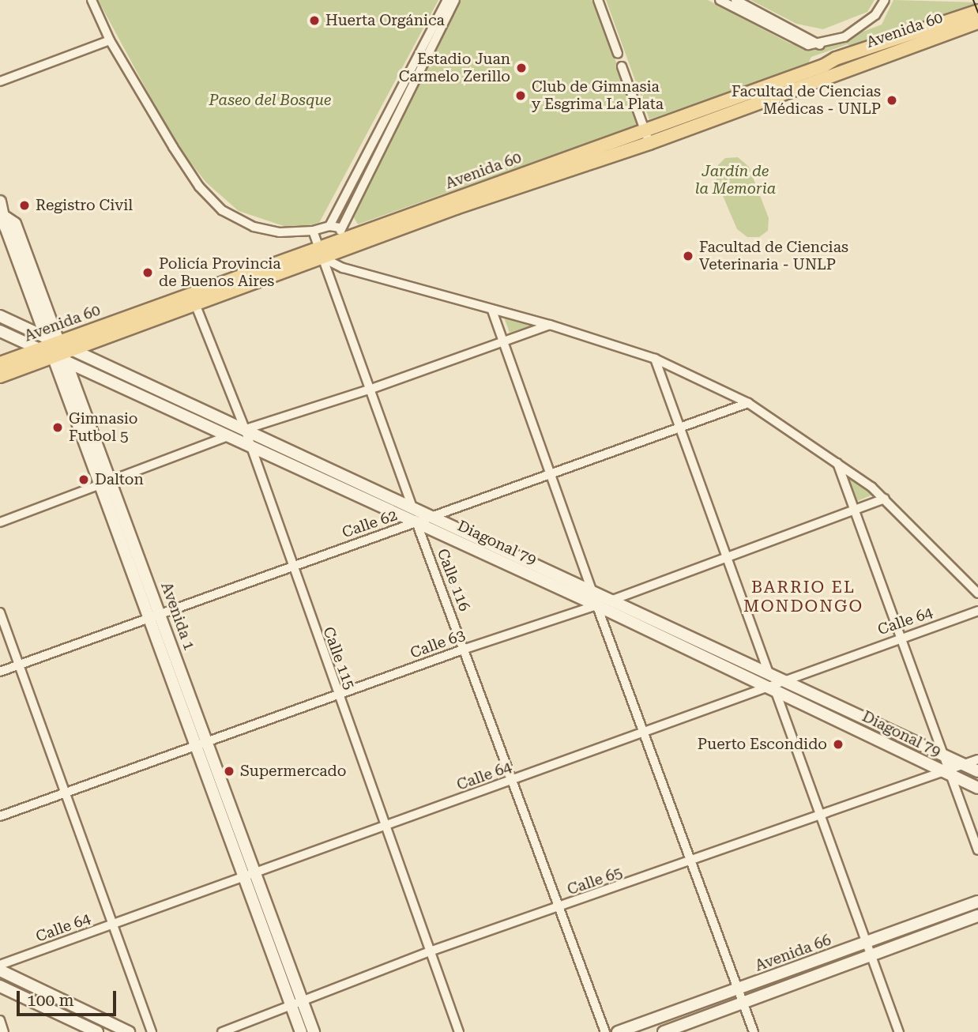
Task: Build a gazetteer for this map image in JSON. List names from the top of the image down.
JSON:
{
  "streets": {
    "main road": [
      "Avenida 60",
      "Diagonal 79",
      "Avenida 1",
      "Avenida 66"
    ],
    "street": [
      "Calle 62",
      "Calle 116",
      "Calle 64",
      "Calle 63",
      "Calle 115",
      "Calle 65"
    ]
  },
  "crossings": [
    ["Avenida 60", "Diagonal 79"],
    ["Avenida 60", "Calle 116"],
    ["Avenida 60", "Avenida 1"],
    ["Avenida 60", "Calle 115"],
    ["Calle 62", "Diagonal 79"],
    ["Calle 62", "Calle 116"],
    ["Calle 62", "Avenida 1"],
    ["Calle 62", "Calle 115"],
    ["Diagonal 79", "Calle 116"],
    ["Diagonal 79", "Avenida 1"],
    ["Diagonal 79", "Calle 64"],
    ["Diagonal 79", "Calle 63"],
    ["Diagonal 79", "Calle 115"],
    ["Diagonal 79", "Calle 65"],
    ["Calle 116", "Calle 64"],
    ["Calle 116", "Calle 63"],
    ["Calle 116", "Calle 65"],
    ["Avenida 1", "Calle 64"],
    ["Avenida 1", "Calle 63"],
    ["Avenida 1", "Calle 65"],
    ["Calle 64", "Calle 115"],
    ["Calle 63", "Calle 115"],
    ["Calle 115", "Calle 65"]
  ],
  "districts": ["BARRIO EL MONDONGO"],
  "parks": ["Paseo del Bosque", "Jardín de la Memoria"],
  "places": [
    "Huerta Orgánica",
    "Estadio Juan Carmelo Zerillo",
    "Club de Gimnasia y Esgrima La Plata",
    "Facultad de Ciencias Médicas - UNLP",
    "Registro Civil",
    "Facultad de Ciencias Veterinaria - UNLP",
    "Policía Provincia de Buenos Aires",
    "Gimnasio Futbol 5",
    "Dalton",
    "Puerto Escondido",
    "Supermercado"
  ],
  "scale_bar": "100 m"
}
